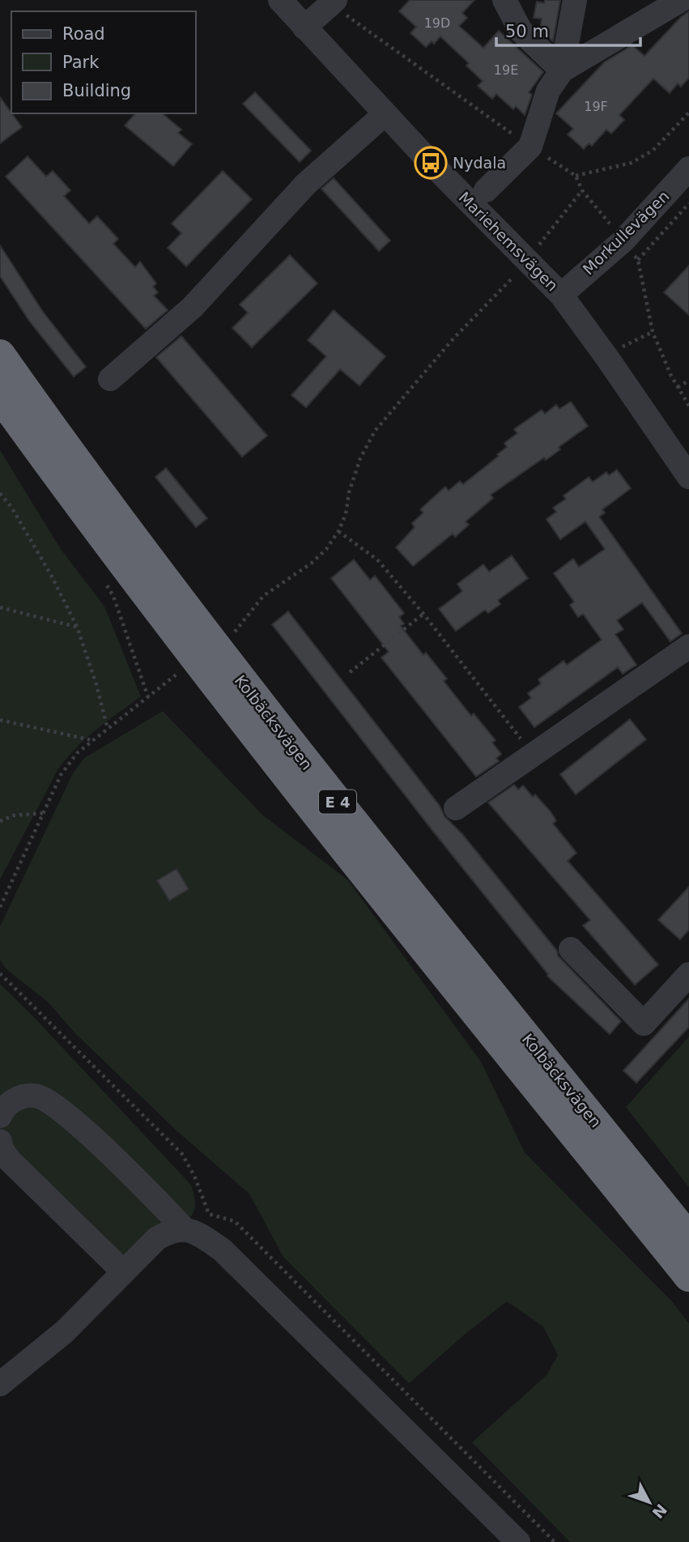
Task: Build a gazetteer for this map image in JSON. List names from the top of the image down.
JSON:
{
  "streets": {
    "highway": ["Kolbäcksvägen", "E 4"],
    "street": ["Morkullevägen", "Mariehemsvägen"]
  },
  "crossings": [
    ["Morkullevägen", "Mariehemsvägen"]
  ],
  "places": {
    "bus stop": ["Nydala"]
  },
  "house_numbers": ["19D", "19E", "19F"],
  "legend": ["Road", "Park", "Building"],
  "scale_bar": "50 m",
  "north": "bottom right"
}
